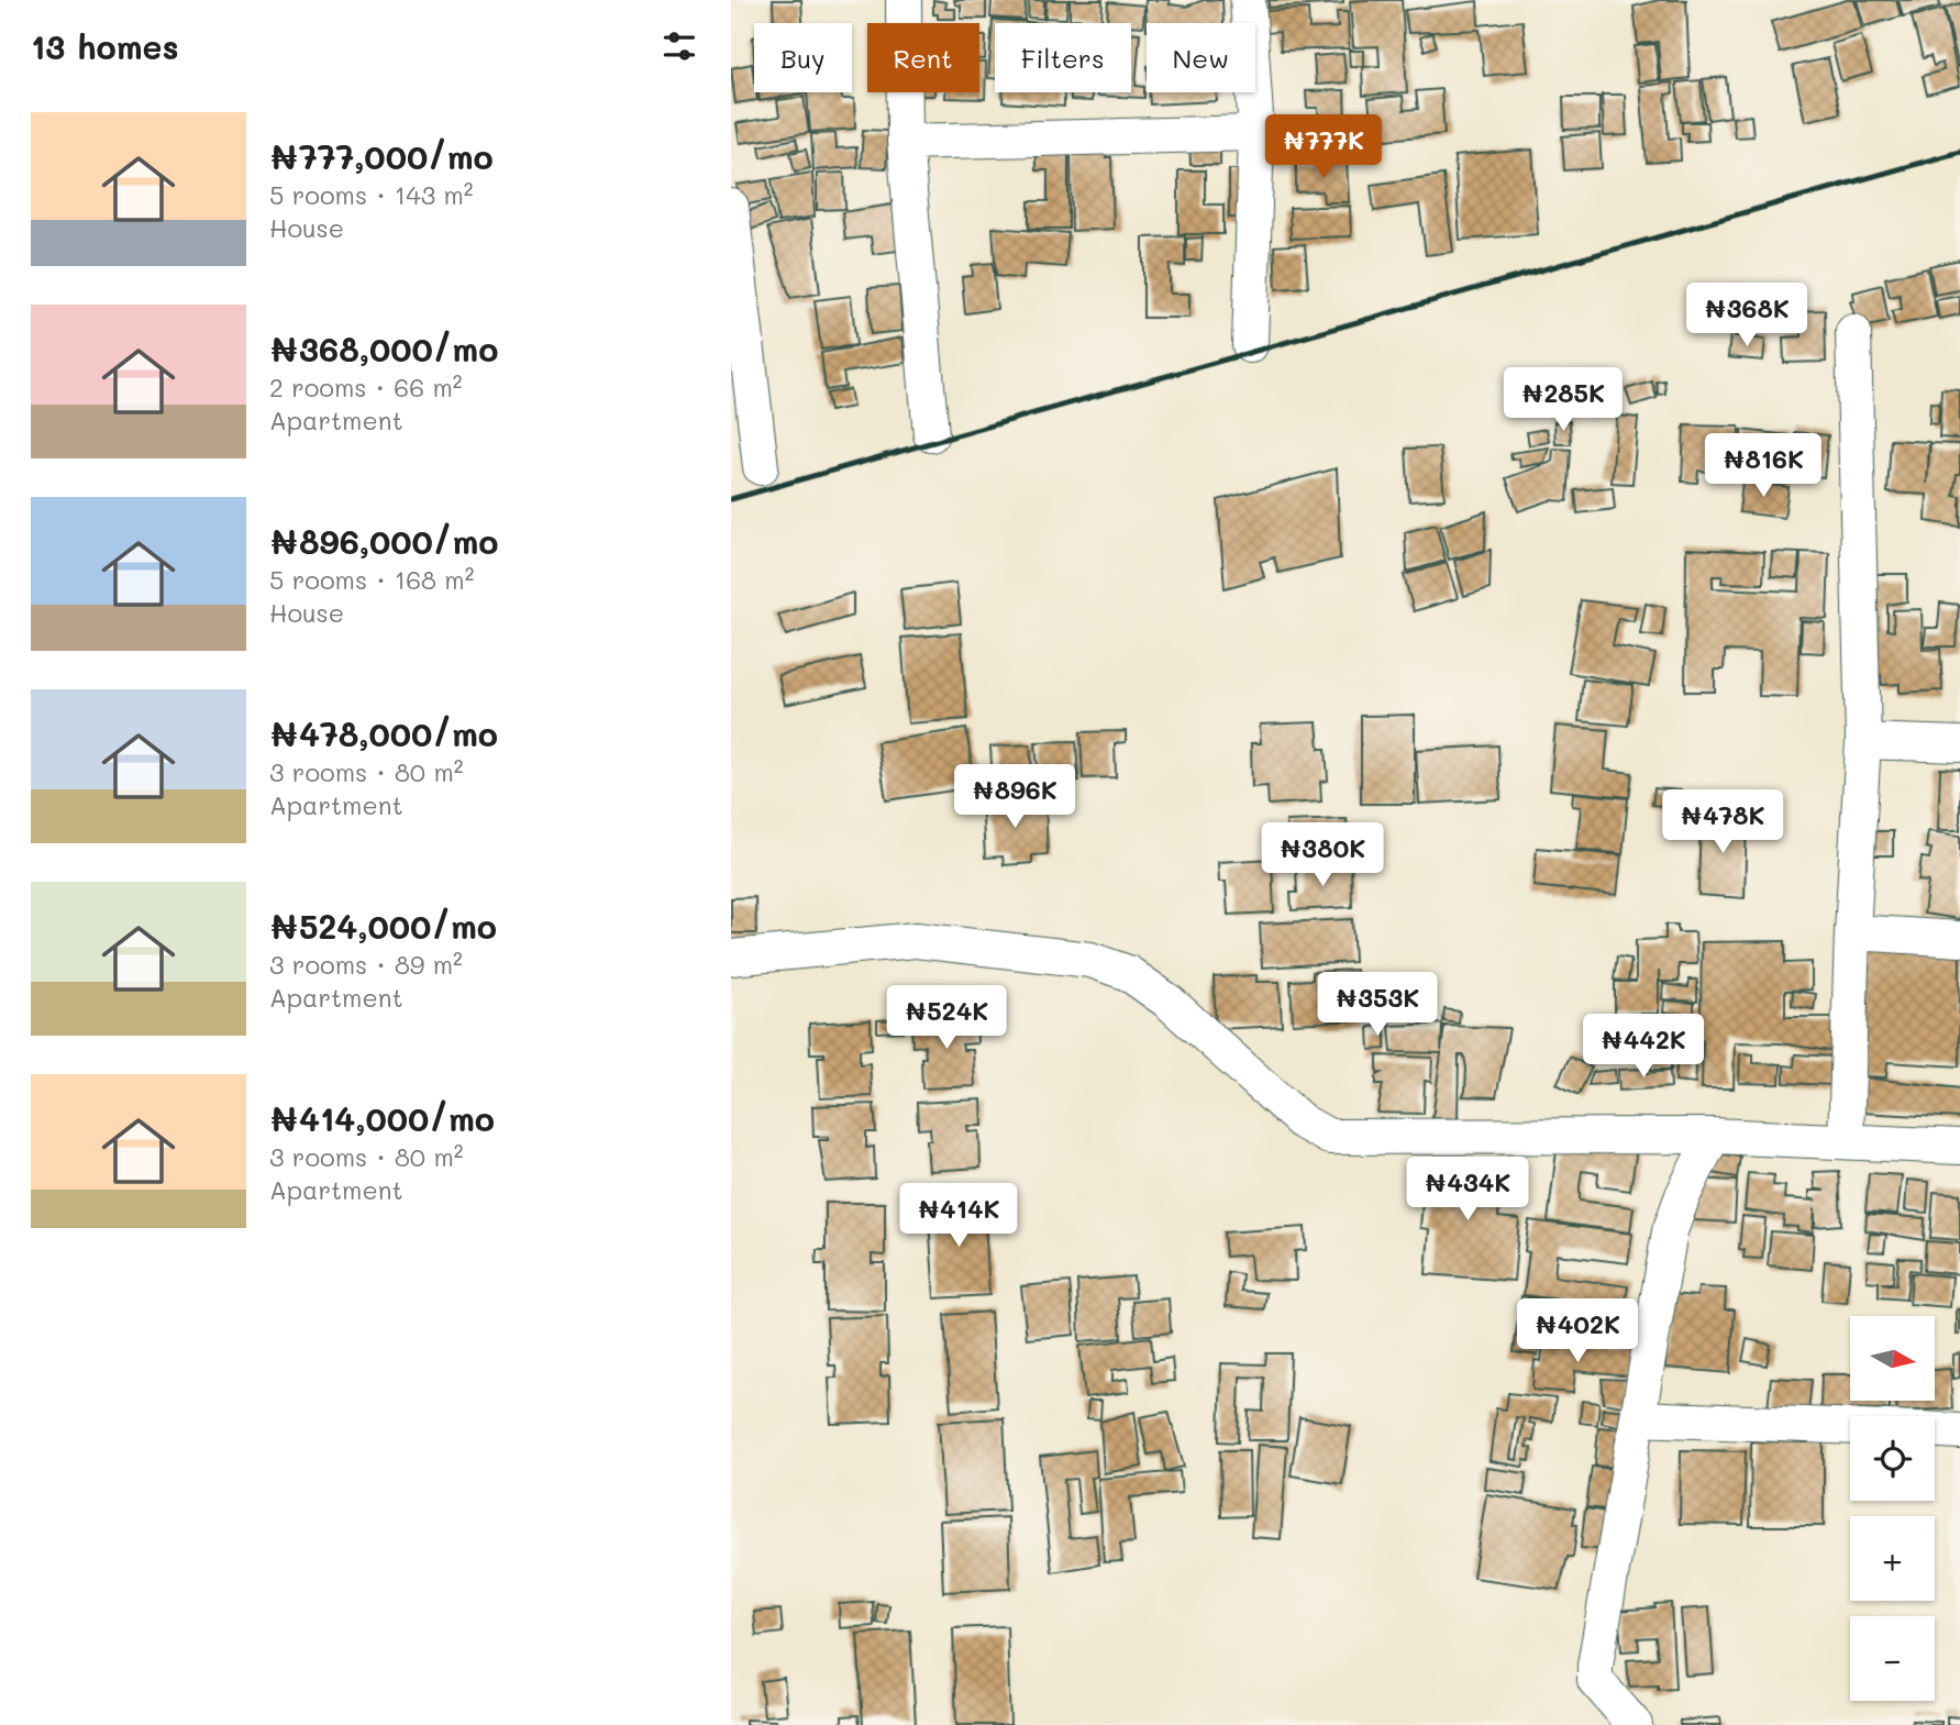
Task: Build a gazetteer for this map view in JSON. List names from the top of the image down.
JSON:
{
  "north": "right",
  "page": {
    "heading": "13 homes",
    "chip": [
      "Buy",
      "Rent",
      "Filters",
      "New"
    ],
    "list": [
      {
        "name": "₦777,000/mo",
        "note": "5 rooms · 143 m² · House"
      },
      {
        "name": "₦368,000/mo",
        "note": "2 rooms · 66 m² · Apartment"
      },
      {
        "name": "₦896,000/mo",
        "note": "5 rooms · 168 m² · House"
      },
      {
        "name": "₦478,000/mo",
        "note": "3 rooms · 80 m² · Apartment"
      },
      {
        "name": "₦524,000/mo",
        "note": "3 rooms · 89 m² · Apartment"
      },
      {
        "name": "₦414,000/mo",
        "note": "3 rooms · 80 m² · Apartment"
      }
    ],
    "price": [
      "₦777K",
      "₦368K",
      "₦285K",
      "₦816K",
      "₦896K",
      "₦478K",
      "₦380K",
      "₦353K",
      "₦524K",
      "₦442K",
      "₦434K",
      "₦414K",
      "₦402K"
    ],
    "map_buttons": ["+", "−"]
  }
}
